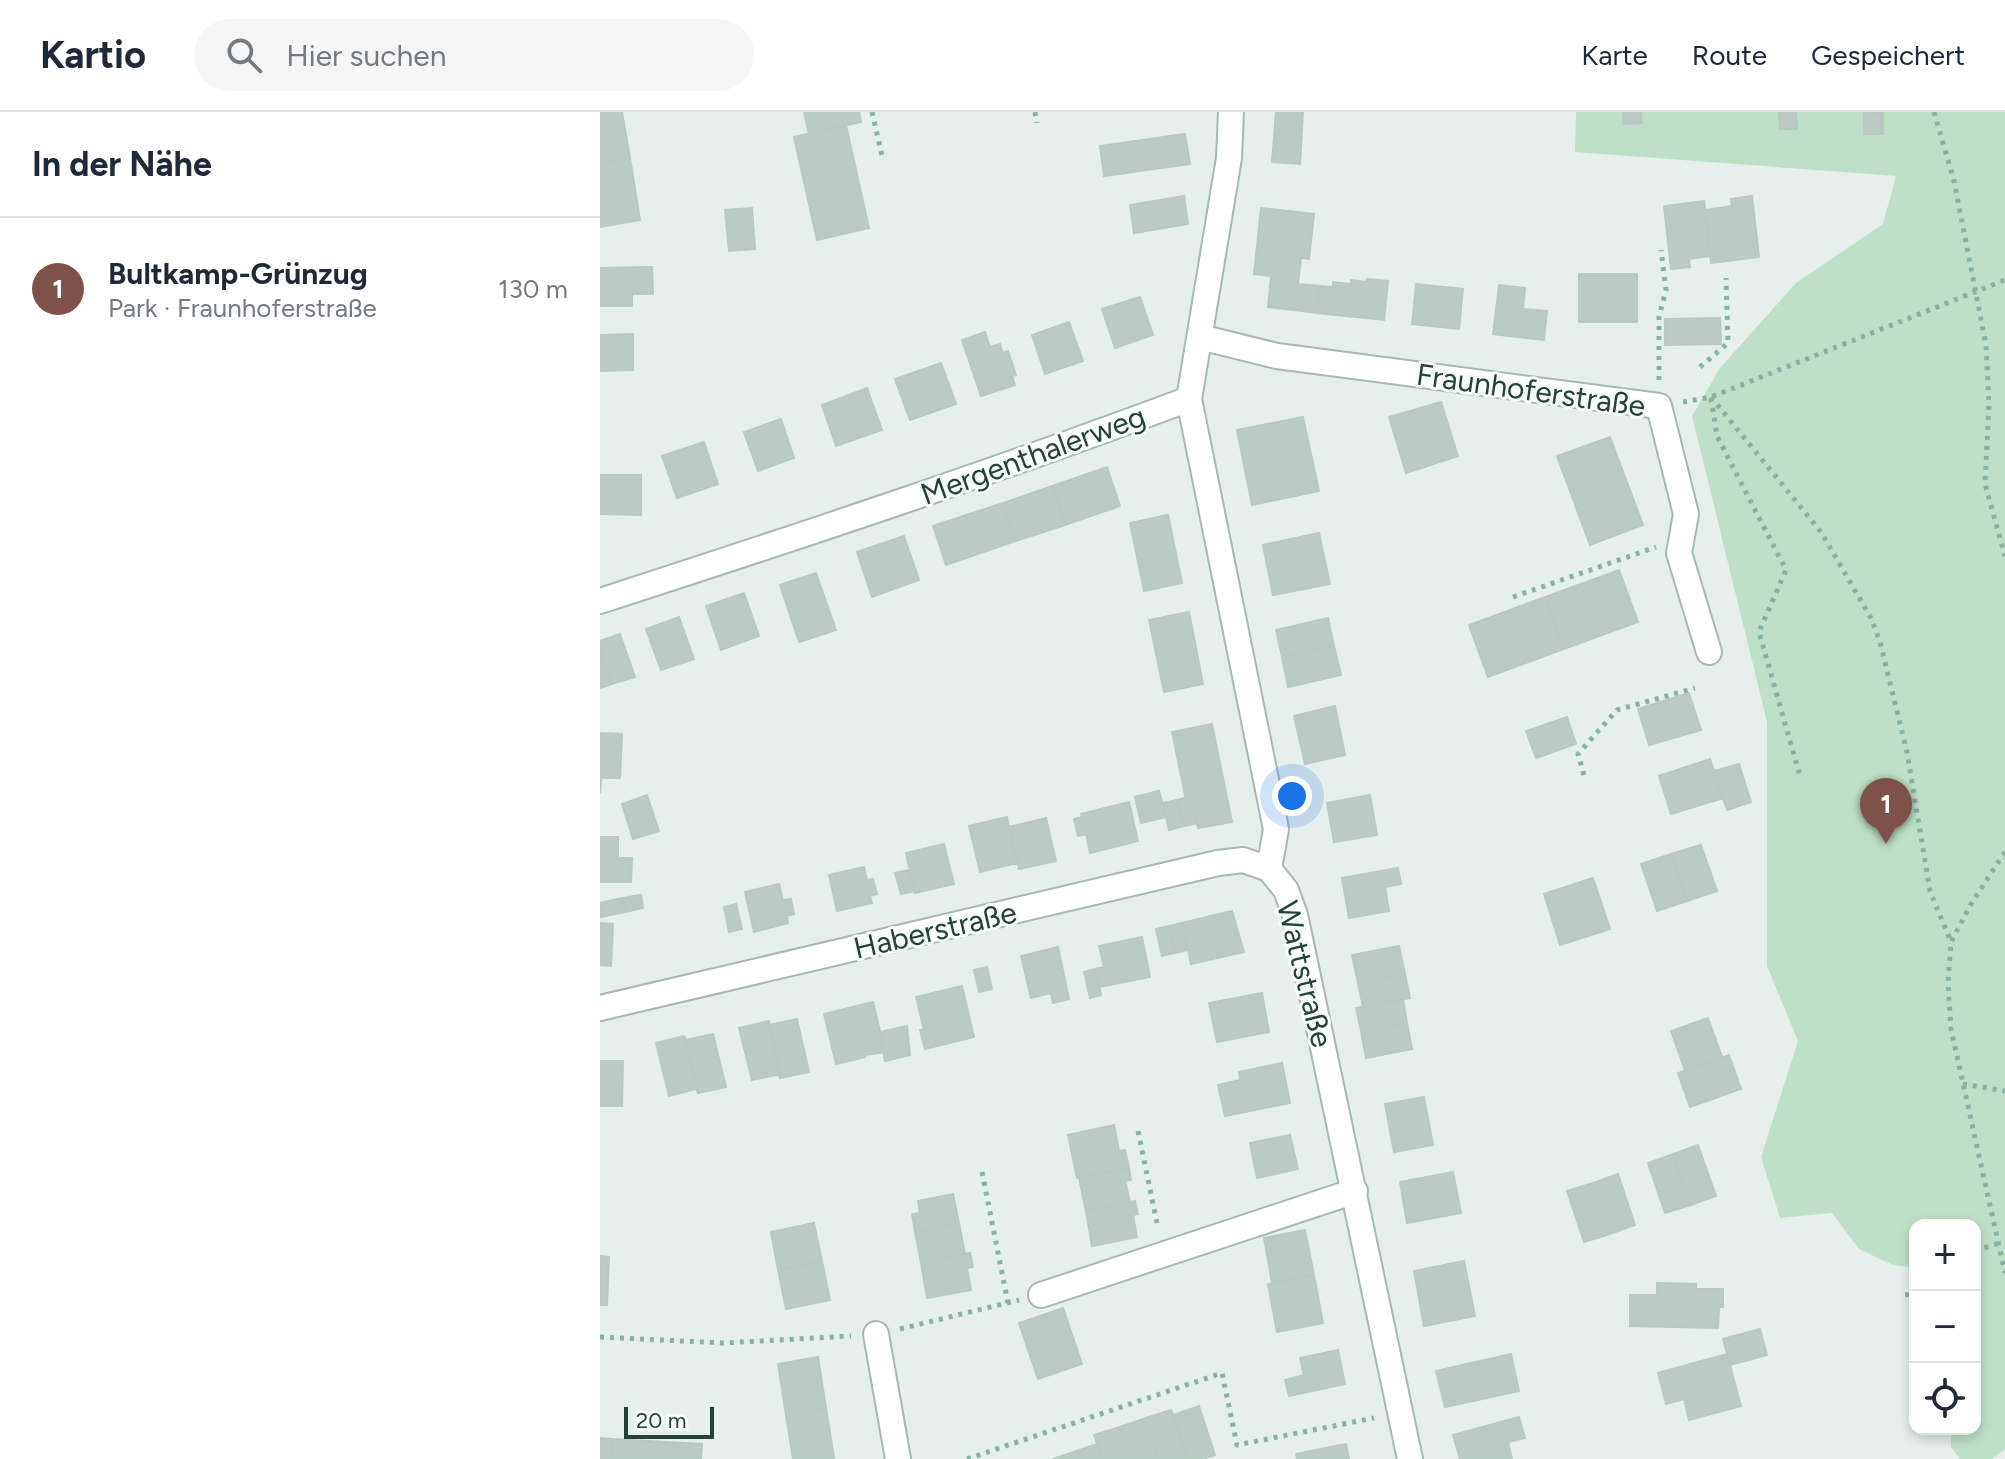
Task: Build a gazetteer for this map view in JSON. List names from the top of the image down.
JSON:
{
  "streets": {
    "street": [
      "Fraunhoferstraße",
      "Mergenthalerweg",
      "Haberstraße",
      "Wattstraße"
    ]
  },
  "crossings": [
    ["Mergenthalerweg", "Wattstraße"],
    ["Haberstraße", "Wattstraße"]
  ],
  "scale_bar": "20 m",
  "page": {
    "header": "Kartio",
    "search": "Hier suchen",
    "nav": ["Karte", "Route", "Gespeichert"],
    "heading": "In der Nähe",
    "list": [
      {
        "mark": "1",
        "name": "Bultkamp-Grünzug",
        "note": "Park · Fraunhoferstraße",
        "value": "130 m"
      }
    ],
    "pins": "1",
    "map_buttons": ["+", "−"],
    "scale": "20 m"
  }
}
